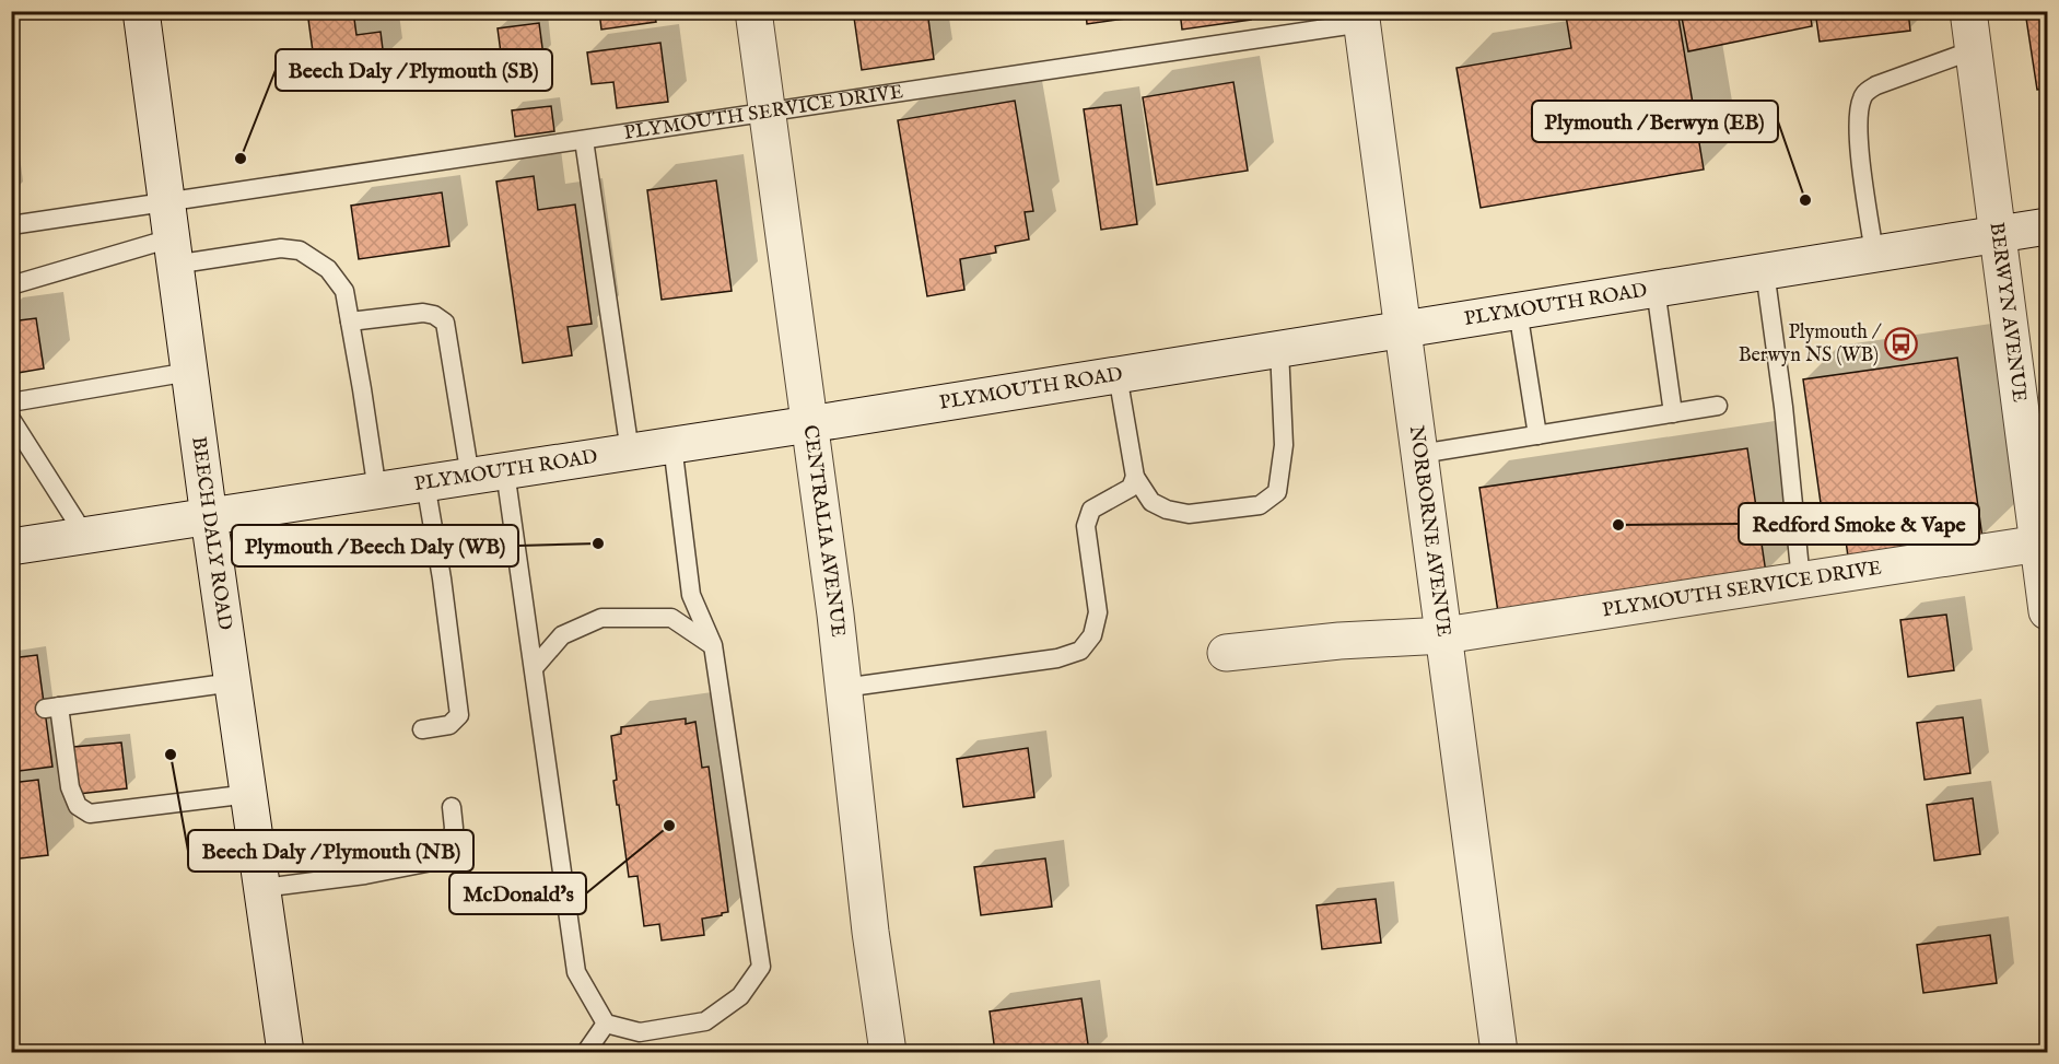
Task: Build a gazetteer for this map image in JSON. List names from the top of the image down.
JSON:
{
  "streets": {
    "street": [
      "PLYMOUTH SERVICE DRIVE",
      "PLYMOUTH ROAD",
      "BERWYN AVENUE",
      "CENTRALIA AVENUE",
      "NORBORNE AVENUE",
      "BEECH DALY ROAD"
    ]
  },
  "crossings": [
    ["PLYMOUTH SERVICE DRIVE", "BERWYN AVENUE"],
    ["PLYMOUTH SERVICE DRIVE", "CENTRALIA AVENUE"],
    ["PLYMOUTH SERVICE DRIVE", "NORBORNE AVENUE"],
    ["PLYMOUTH SERVICE DRIVE", "BEECH DALY ROAD"],
    ["PLYMOUTH ROAD", "BERWYN AVENUE"],
    ["PLYMOUTH ROAD", "CENTRALIA AVENUE"],
    ["PLYMOUTH ROAD", "NORBORNE AVENUE"],
    ["PLYMOUTH ROAD", "BEECH DALY ROAD"]
  ],
  "places": {
    "other": [
      "Beech Daly / Plymouth (SB)",
      "Plymouth / Berwyn (EB)",
      "Redford Smoke & Vape",
      "Plymouth / Beech Daly (WB)",
      "Beech Daly / Plymouth (NB)",
      "McDonald's"
    ],
    "bus stop": ["Plymouth / Berwyn NS (WB)"]
  }
}
